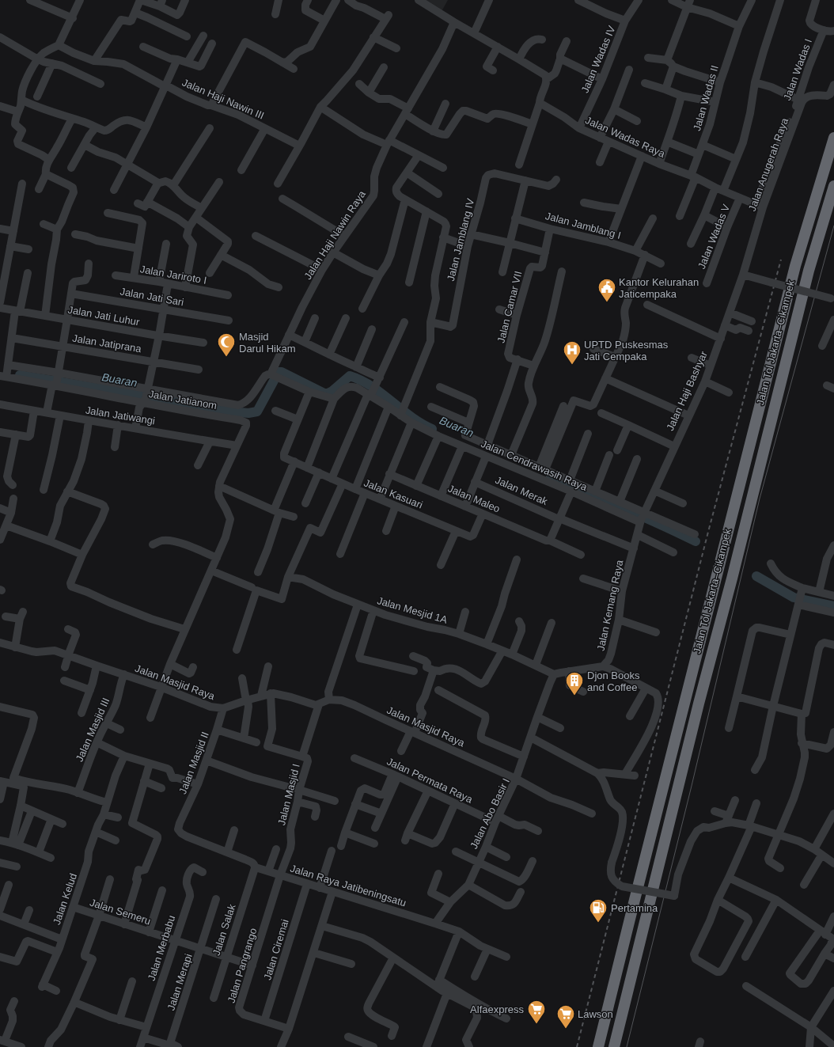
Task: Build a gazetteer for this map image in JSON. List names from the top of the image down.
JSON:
{
  "streets": {
    "highway": ["Jalan Tol Jakarta–Cikampek"],
    "street": [
      "Jalan Wadas IV",
      "Jalan Wadas I",
      "Jalan Wadas II",
      "Jalan Haji Nawin III",
      "Jalan Wadas Raya",
      "Jalan Anugerah Raya",
      "Jalan Jamblang I",
      "Jalan Haji Nawin Raya",
      "Jalan Wadas V",
      "Jalan Jamblang IV",
      "Jalan Jariroto I",
      "Jalan Jati Sari",
      "Jalan Camar VII",
      "Jalan Jati Luhur",
      "Jalan Jatiprana",
      "Jalan Haji Bashyar",
      "Jalan Jatianom",
      "Jalan Jatiwangi",
      "Jalan Cendrawasih Raya",
      "Jalan Merak",
      "Jalan Kasuari",
      "Jalan Maleo",
      "Jalan Kemang Raya",
      "Jalan Mesjid 1A",
      "Jalan Masjid Raya",
      "Jalan Masjid III",
      "Jalan Masjid II",
      "Jalan Permata Raya",
      "Jalan Masjid I",
      "Jalan Abo Basir I",
      "Jalan Raya Jatibeningsatu",
      "Jalan Kelud",
      "Jalan Semeru",
      "Jalan Salak",
      "Jalan Merbabu",
      "Jalan Ciremai",
      "Jalan Pangrango",
      "Jalan Merapi"
    ]
  },
  "crossings": [
    ["Jalan Wadas IV", "Jalan Wadas Raya"],
    ["Jalan Wadas I", "Jalan Wadas Raya"],
    ["Jalan Wadas I", "Jalan Anugerah Raya"],
    ["Jalan Wadas II", "Jalan Wadas Raya"],
    ["Jalan Wadas Raya", "Jalan Anugerah Raya"],
    ["Jalan Wadas Raya", "Jalan Wadas V"],
    ["Jalan Anugerah Raya", "Jalan Haji Bashyar"],
    ["Jalan Jamblang I", "Jalan Camar VII"],
    ["Jalan Haji Bashyar", "Jalan Cendrawasih Raya"],
    ["Jalan Haji Bashyar", "Jalan Kemang Raya"],
    ["Jalan Jatianom", "Jalan Jatiwangi"],
    ["Jalan Cendrawasih Raya", "Jalan Kemang Raya"],
    ["Jalan Merak", "Jalan Kemang Raya"],
    ["Jalan Kasuari", "Jalan Maleo"],
    ["Jalan Kemang Raya", "Jalan Mesjid 1A"],
    ["Jalan Masjid Raya", "Jalan Masjid III"],
    ["Jalan Masjid Raya", "Jalan Masjid II"],
    ["Jalan Masjid Raya", "Jalan Masjid I"],
    ["Jalan Masjid Raya", "Jalan Abo Basir I"],
    ["Jalan Masjid II", "Jalan Raya Jatibeningsatu"],
    ["Jalan Permata Raya", "Jalan Abo Basir I"],
    ["Jalan Masjid I", "Jalan Raya Jatibeningsatu"],
    ["Jalan Masjid I", "Jalan Pangrango"],
    ["Jalan Abo Basir I", "Jalan Raya Jatibeningsatu"],
    ["Jalan Raya Jatibeningsatu", "Jalan Salak"],
    ["Jalan Raya Jatibeningsatu", "Jalan Ciremai"],
    ["Jalan Raya Jatibeningsatu", "Jalan Pangrango"],
    ["Jalan Kelud", "Jalan Semeru"],
    ["Jalan Semeru", "Jalan Salak"],
    ["Jalan Semeru", "Jalan Merbabu"],
    ["Jalan Semeru", "Jalan Pangrango"],
    ["Jalan Semeru", "Jalan Merapi"],
    ["Jalan Ciremai", "Jalan Pangrango"]
  ],
  "water": ["Buaran"],
  "places": {
    "public building": ["Kantor Kelurahan Jaticempaka"],
    "mosque": ["Masjid Darul Hikam"],
    "hospital": ["UPTD Puskesmas Jati Cempaka"],
    "building": ["Djon Books and Coffee"],
    "fuel station": ["Pertamina"],
    "supermarket": ["Alfaexpress", "Lawson"]
  }
}
